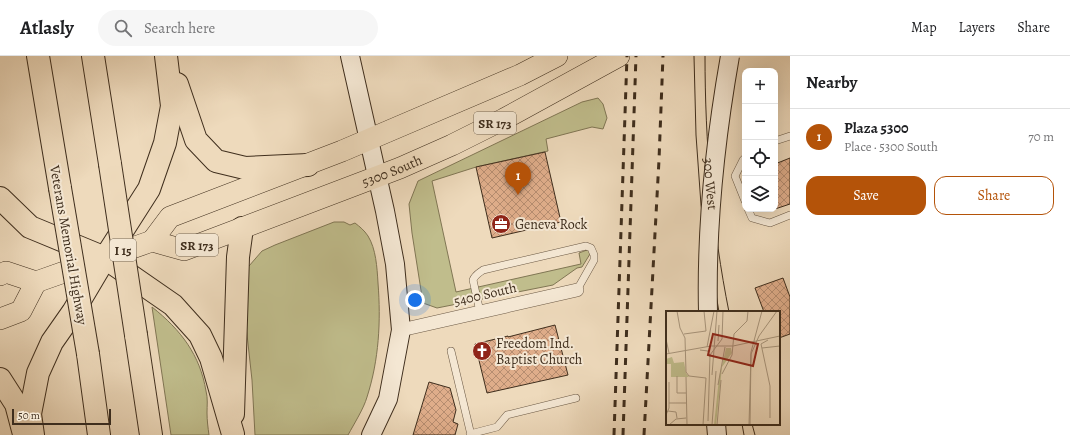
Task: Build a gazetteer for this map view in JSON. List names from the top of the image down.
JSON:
{
  "streets": {
    "highway": ["Veterans Memorial Highway", "I 15"],
    "main road": ["SR 173", "5300 South"],
    "street": ["300 West", "5400 South"]
  },
  "crossings": [
    ["SR 173", "5300 South"]
  ],
  "places": {
    "office": ["Geneva Rock"],
    "church": ["Freedom Ind. Baptist Church"]
  },
  "scale_bar": "50 m",
  "page": {
    "header": "Atlasly",
    "search": "Search here",
    "nav": ["Map", "Layers", "Share"],
    "heading": "Nearby",
    "map_buttons": ["+", "−"],
    "list": [
      {
        "mark": "1",
        "name": "Plaza 5300",
        "note": "Place · 5300 South",
        "value": "70 m"
      }
    ],
    "pins": "1",
    "buttons": ["Save", "Share"],
    "scale": "50 m"
  }
}
